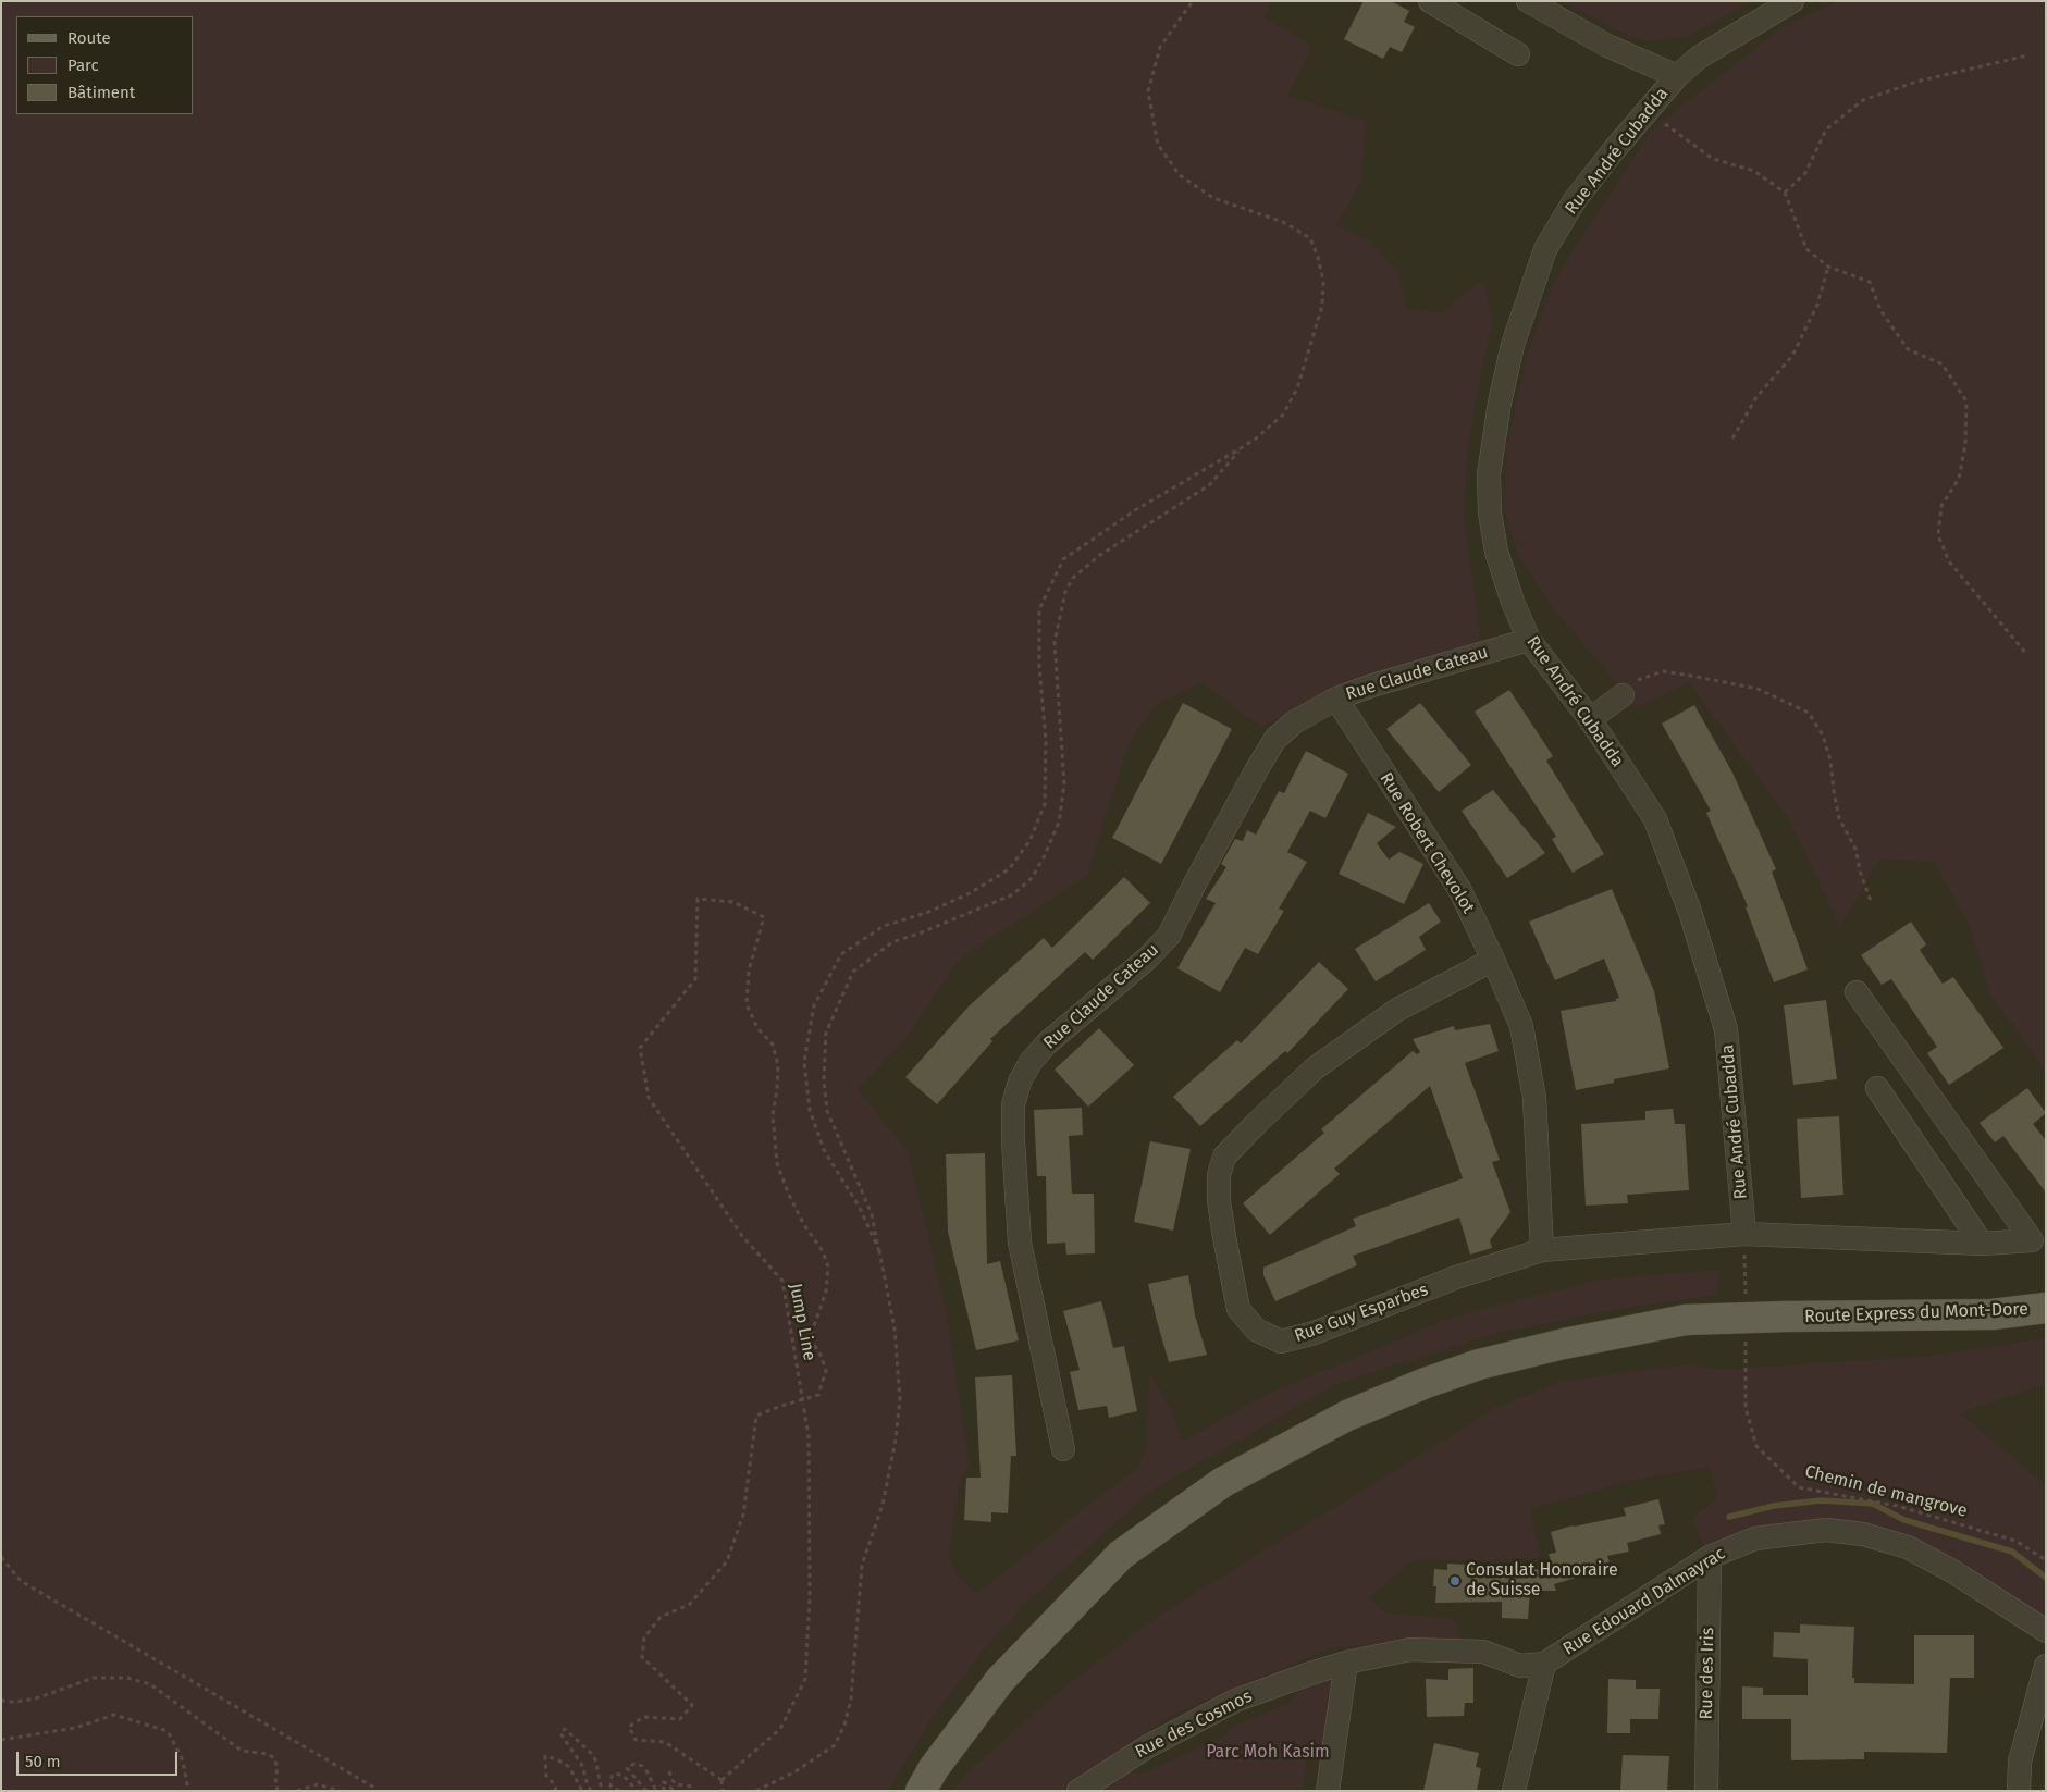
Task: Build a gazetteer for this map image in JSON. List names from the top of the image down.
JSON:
{
  "streets": {
    "main road": ["Route Express du Mont-Dore"],
    "street": [
      "Rue André Cubadda",
      "Rue Claude Cateau",
      "Rue Robert Chevolot",
      "Rue Guy Esparbes",
      "Rue Edouard Dalmayrac",
      "Rue des Iris",
      "Rue des Cosmos"
    ],
    "path": ["Jump Line", "Chemin de mangrove"]
  },
  "crossings": [
    ["Rue André Cubadda", "Rue Claude Cateau"],
    ["Rue André Cubadda", "Rue Guy Esparbes"],
    ["Rue Claude Cateau", "Rue Robert Chevolot"],
    ["Rue Robert Chevolot", "Rue Guy Esparbes"],
    ["Rue Edouard Dalmayrac", "Rue des Iris"],
    ["Rue Edouard Dalmayrac", "Rue des Cosmos"]
  ],
  "parks": ["Parc Moh Kasim"],
  "places": ["Consulat Honoraire de Suisse"],
  "legend": ["Route", "Parc", "Bâtiment"],
  "scale_bar": "50 m"
}
